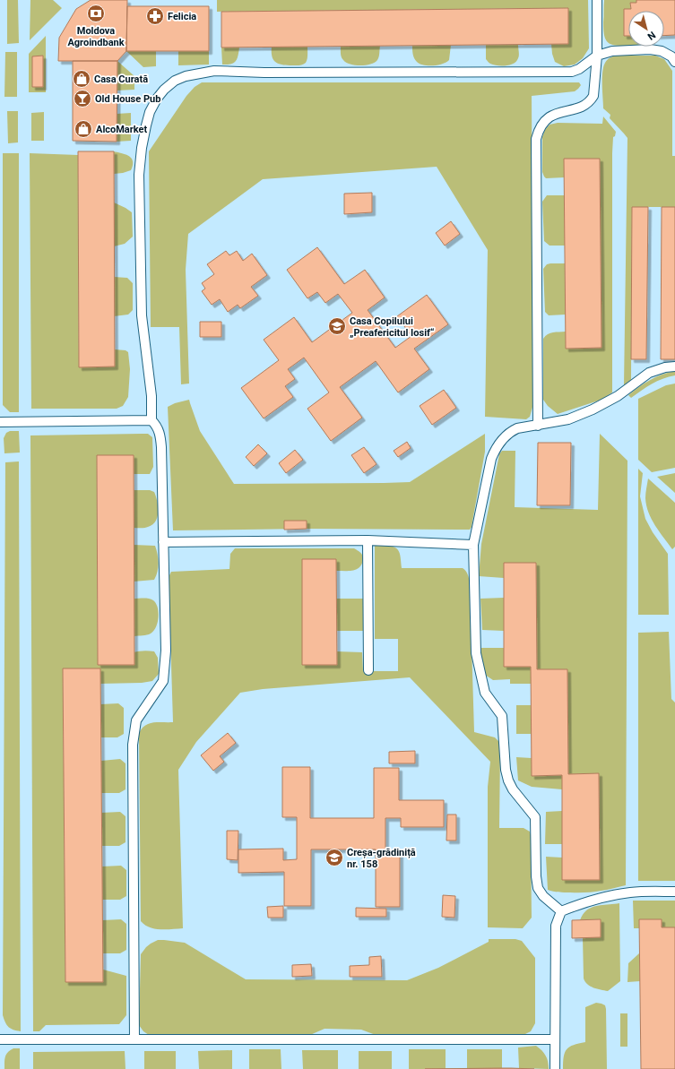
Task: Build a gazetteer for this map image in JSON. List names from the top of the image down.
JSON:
{
  "places": {
    "bank": ["Moldova Agroindbank"],
    "pharmacy": ["Felicia"],
    "shop": ["Casa Curată", "AlcoMarket"],
    "bar": ["Old House Pub"],
    "school or university": ["Casa Copilului „Preafericitul Iosif“", "Creșa-grădiniță nr. 158"]
  },
  "north": "bottom right"
}
